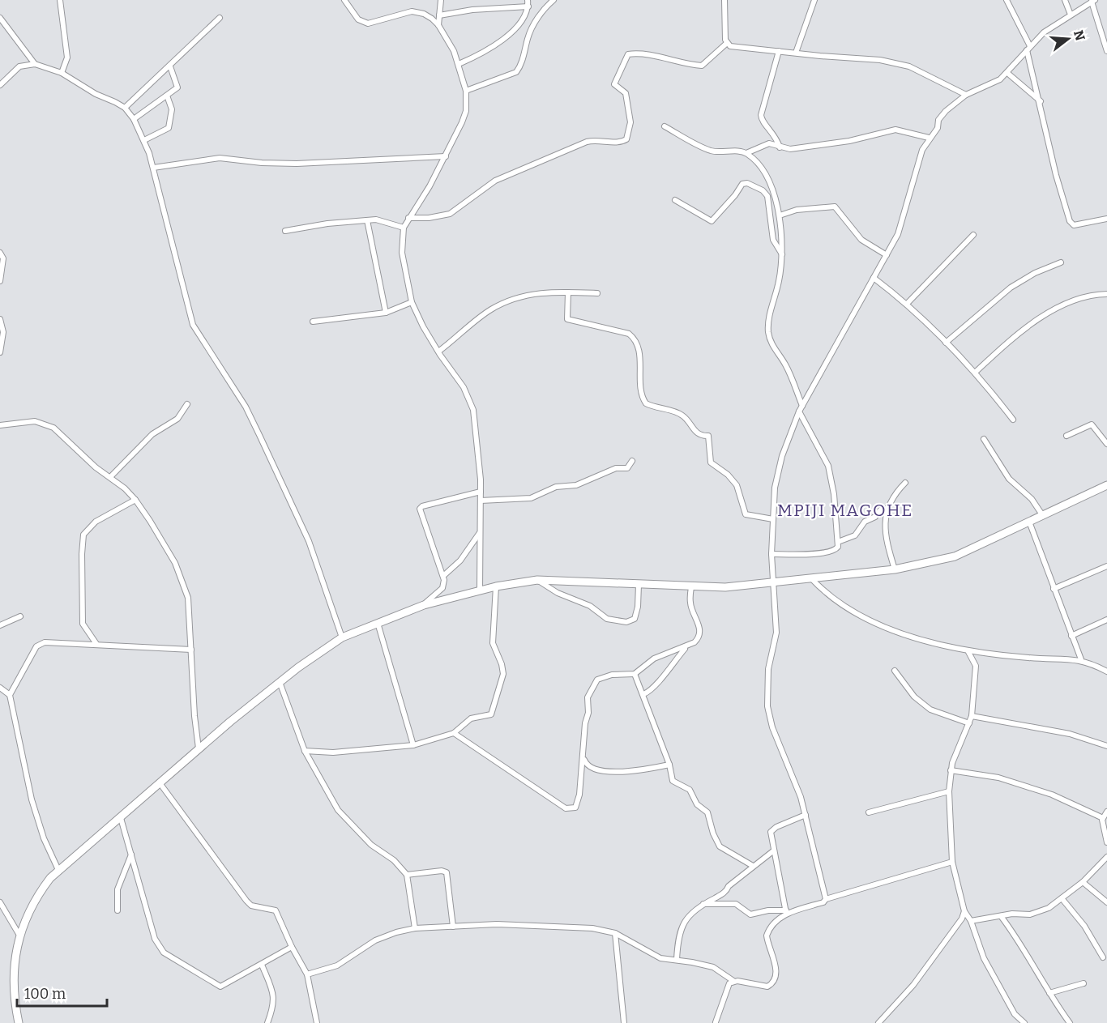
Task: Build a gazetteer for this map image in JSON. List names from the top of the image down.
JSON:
{
  "districts": ["MPIJI MAGOHE"],
  "scale_bar": "100 m",
  "north": "right"
}
